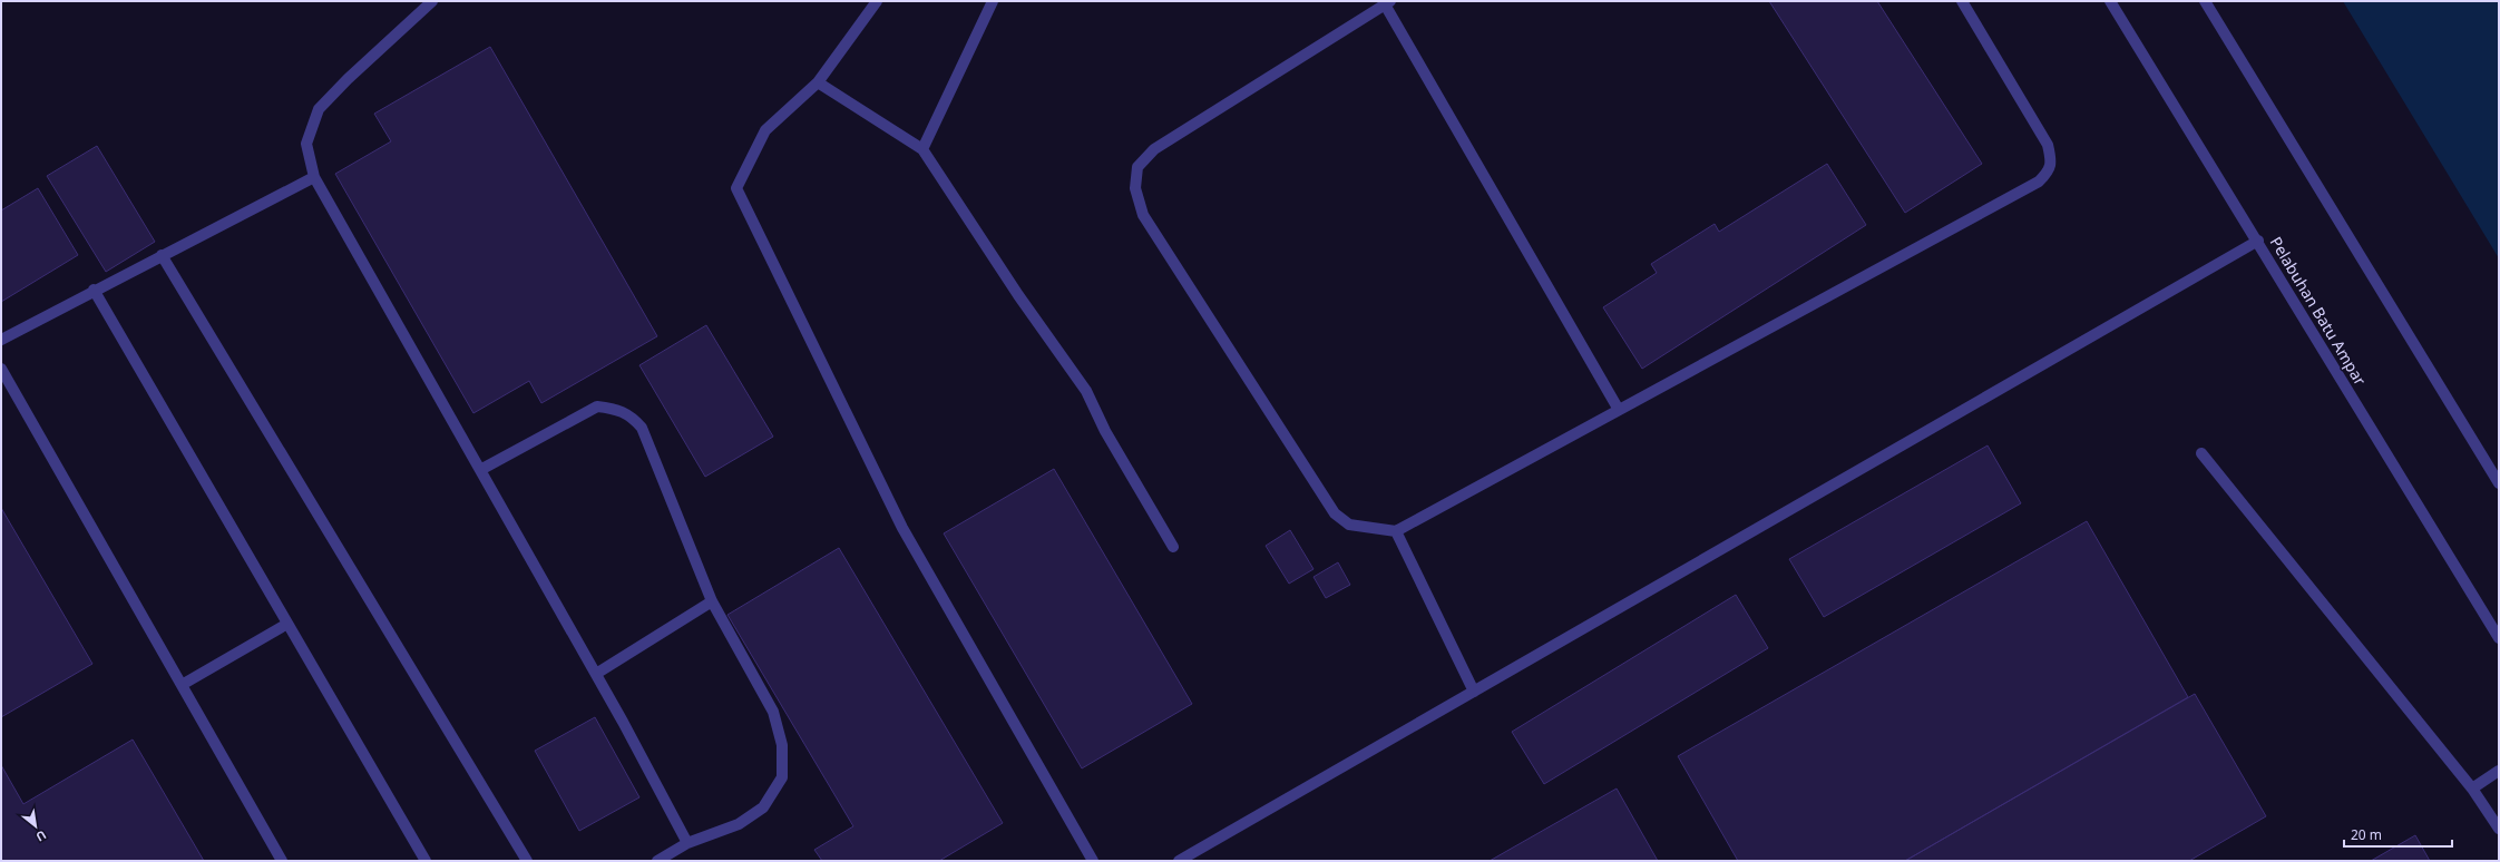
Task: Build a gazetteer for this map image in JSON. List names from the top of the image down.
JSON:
{
  "streets": {
    "lane": ["Pelabuhan Batu Ampar"]
  },
  "scale_bar": "20 m",
  "north": "bottom right"
}
